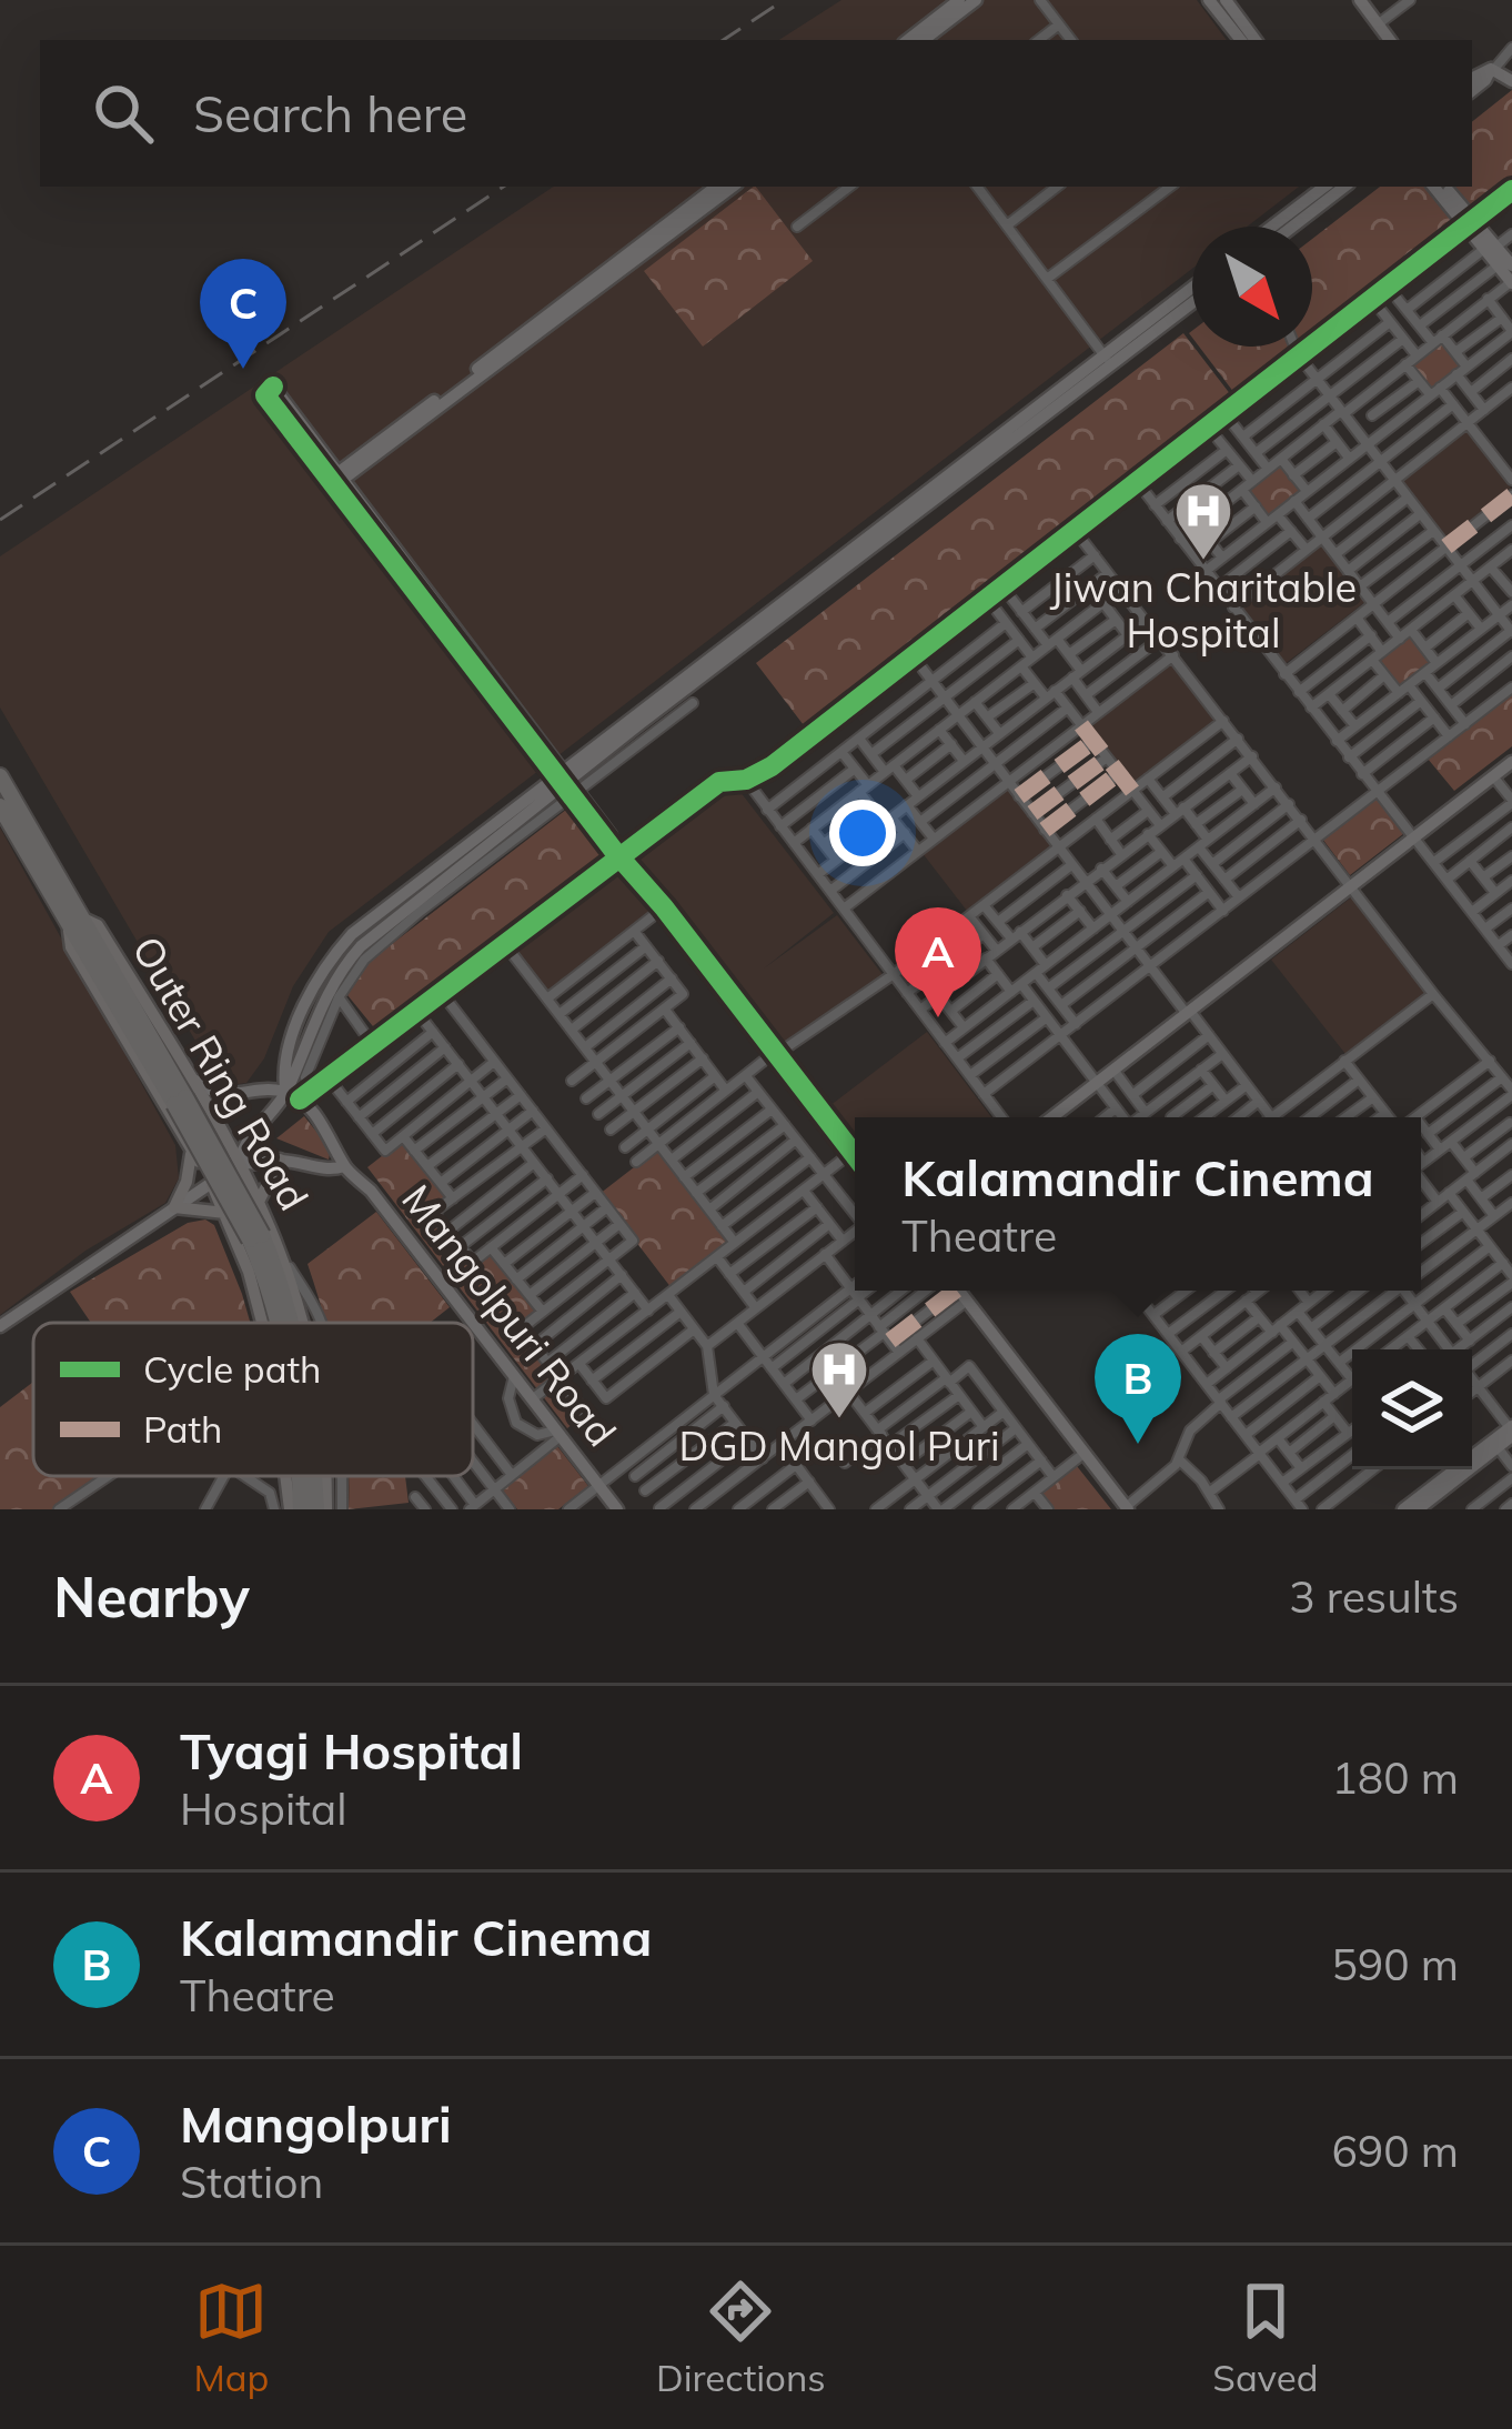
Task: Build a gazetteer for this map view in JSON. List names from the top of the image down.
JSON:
{
  "streets": {
    "highway": ["Outer Ring Road"],
    "street": ["Mangolpuri Road"]
  },
  "places": {
    "hospital": ["Jiwan Charitable Hospital", "DGD Mangol Puri"]
  },
  "legend": ["Cycle path", "Path"],
  "north": "bottom right",
  "page": {
    "search": "Search here",
    "pins": ["C", "A", "B"],
    "popup": ["Kalamandir Cinema", "Theatre"],
    "heading": ["Nearby", "3 results"],
    "list": [
      {
        "mark": "A",
        "name": "Tyagi Hospital",
        "note": "Hospital",
        "value": "180 m"
      },
      {
        "mark": "B",
        "name": "Kalamandir Cinema",
        "note": "Theatre",
        "value": "590 m"
      },
      {
        "mark": "C",
        "name": "Mangolpuri",
        "note": "Station",
        "value": "690 m"
      }
    ],
    "nav": ["Map", "Directions", "Saved"]
  }
}
